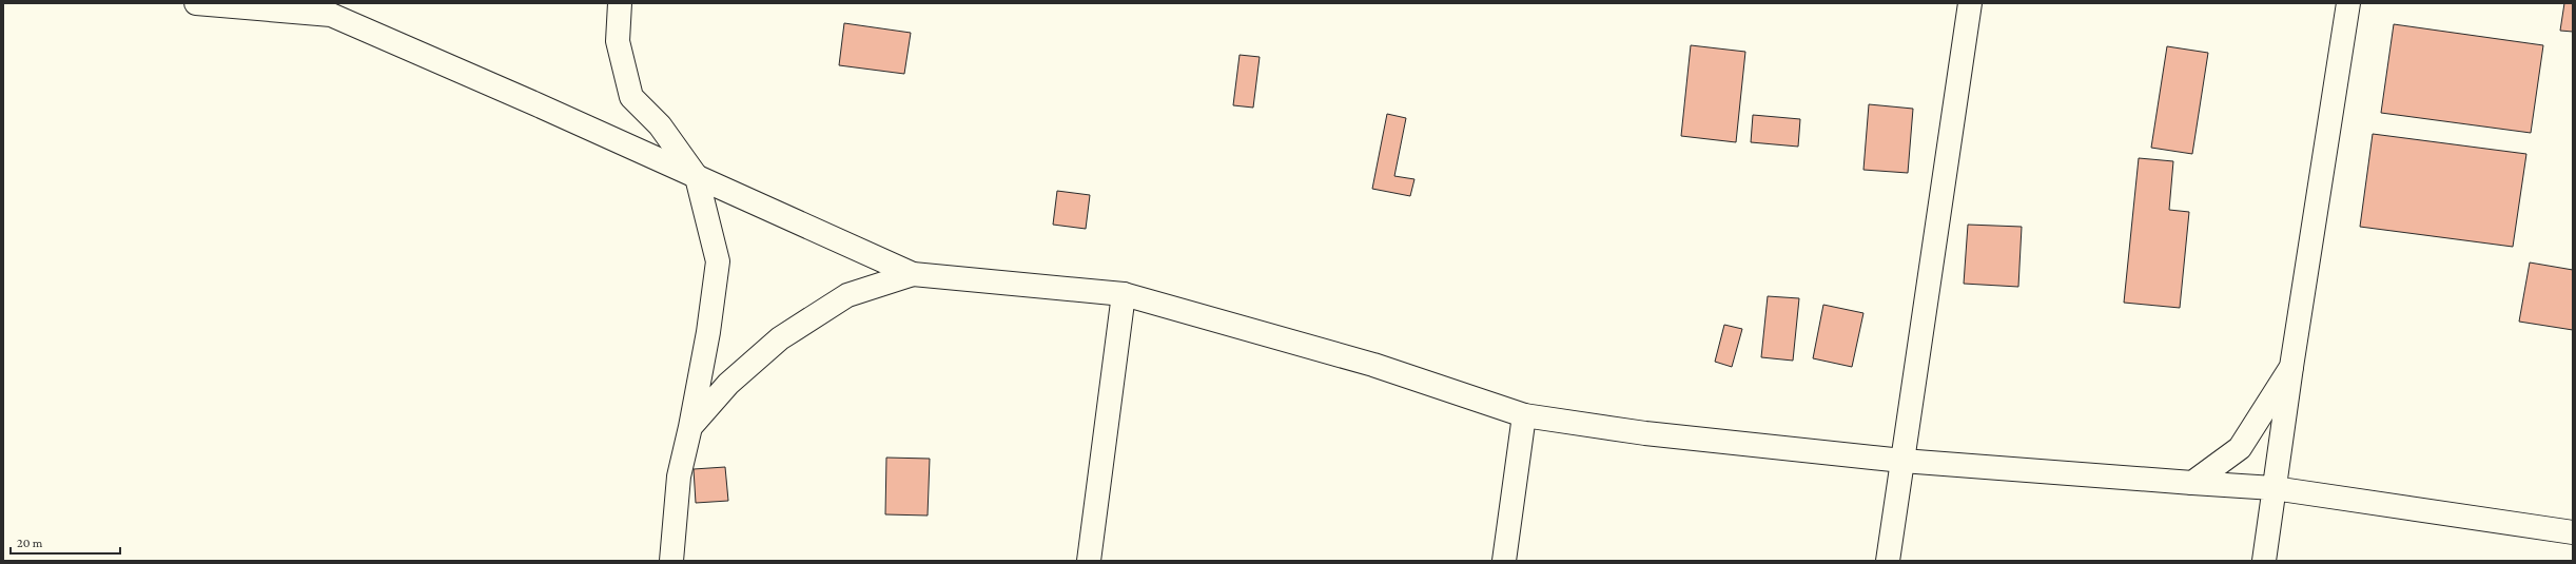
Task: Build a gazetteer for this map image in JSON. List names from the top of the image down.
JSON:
{
  "scale_bar": "20 m"
}
